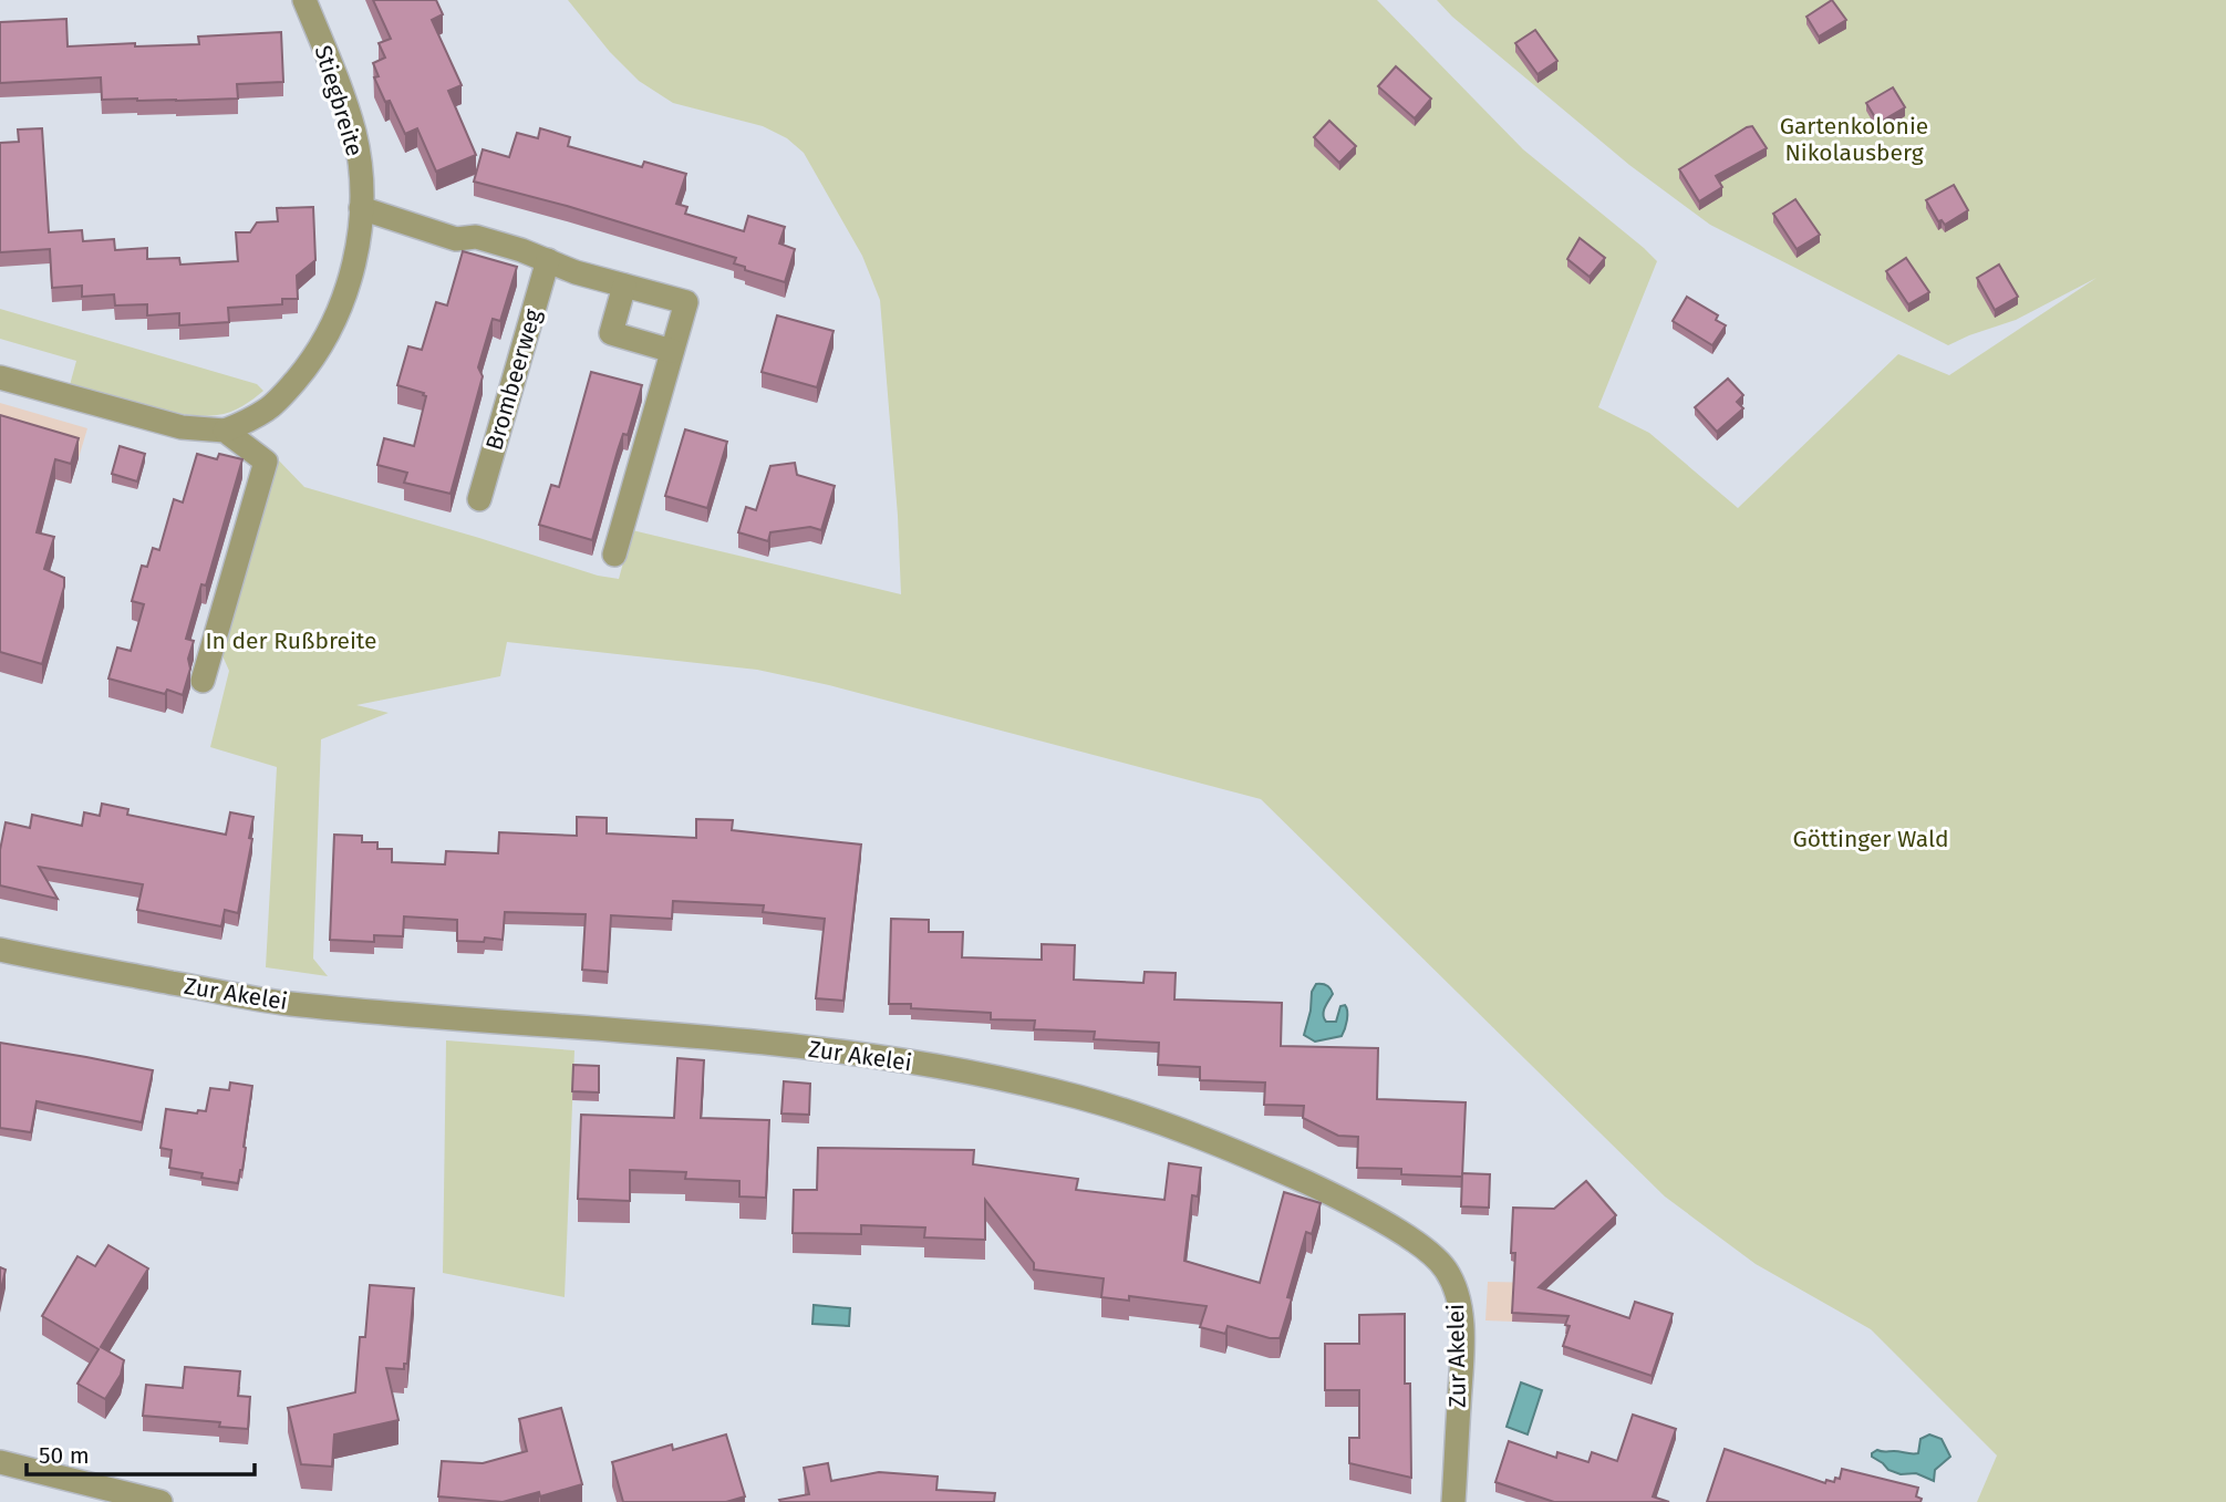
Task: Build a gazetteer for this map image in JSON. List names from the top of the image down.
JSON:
{
  "streets": {
    "street": ["Stiegbreite", "Brombeerweg", "Zur Akelei"]
  },
  "parks": ["Gartenkolonie Nikolausberg", "In der Rußbreite", "Göttinger Wald"],
  "scale_bar": "50 m"
}
